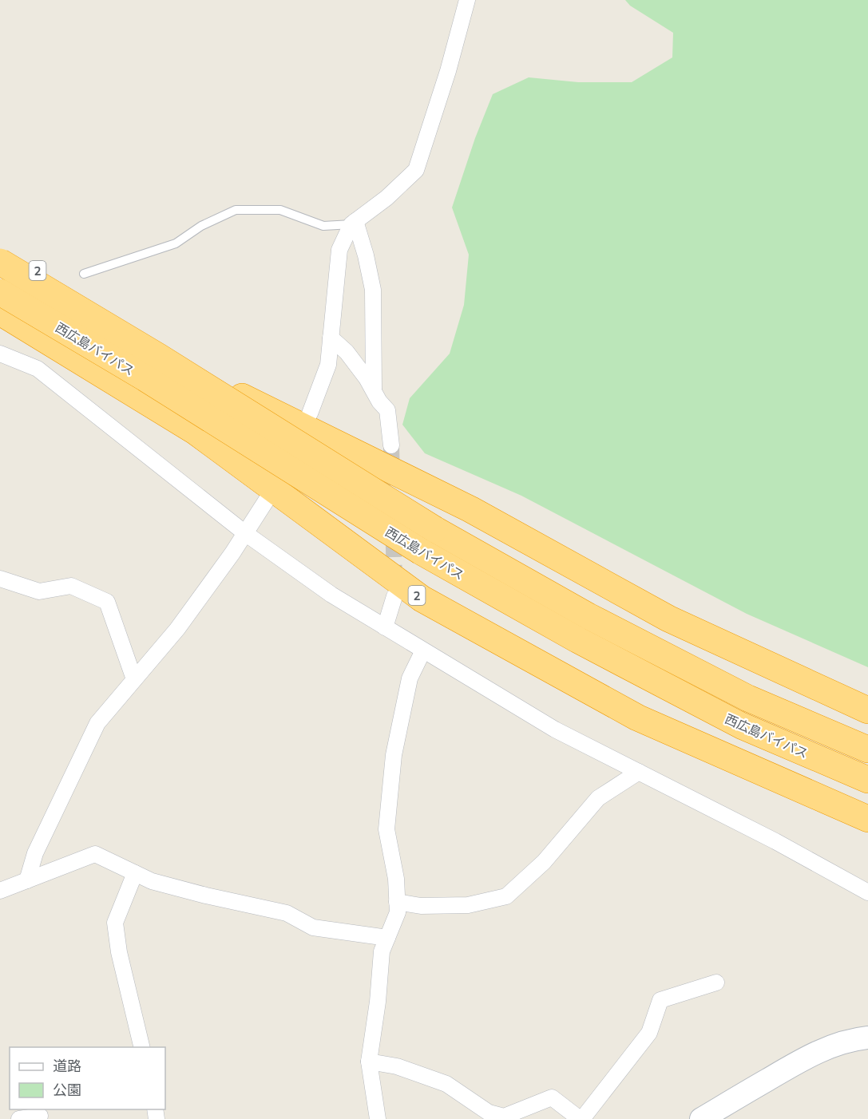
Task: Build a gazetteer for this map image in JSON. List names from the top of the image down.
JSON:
{
  "streets": {
    "highway": ["2", "西広島バイパス"]
  },
  "legend": ["道路", "公園"]
}
